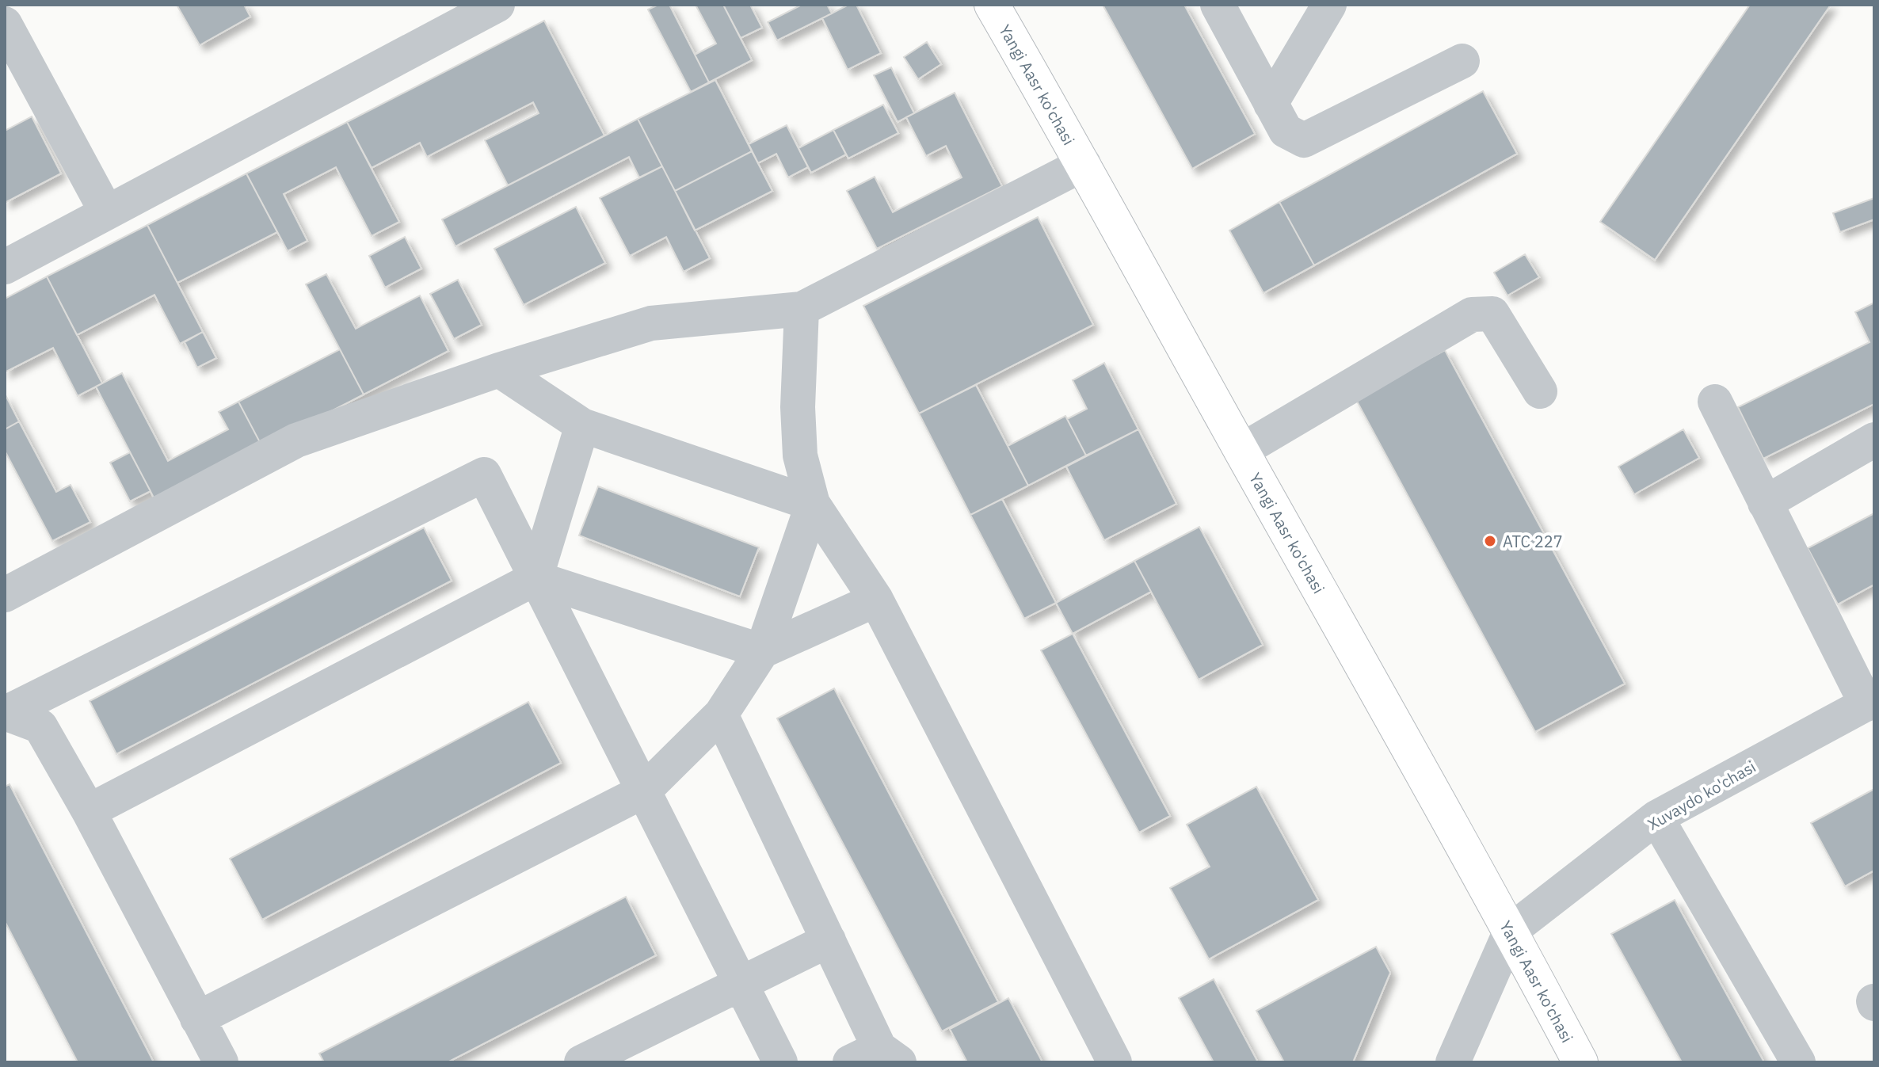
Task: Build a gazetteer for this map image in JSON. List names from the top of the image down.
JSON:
{
  "streets": {
    "main road": ["Yangi Aasr ko'chasi"],
    "street": ["Xuvaydo ko'chasi"]
  },
  "crossings": [
    ["Yangi Aasr ko'chasi", "Xuvaydo ko'chasi"]
  ],
  "places": ["АТС 227"]
}
